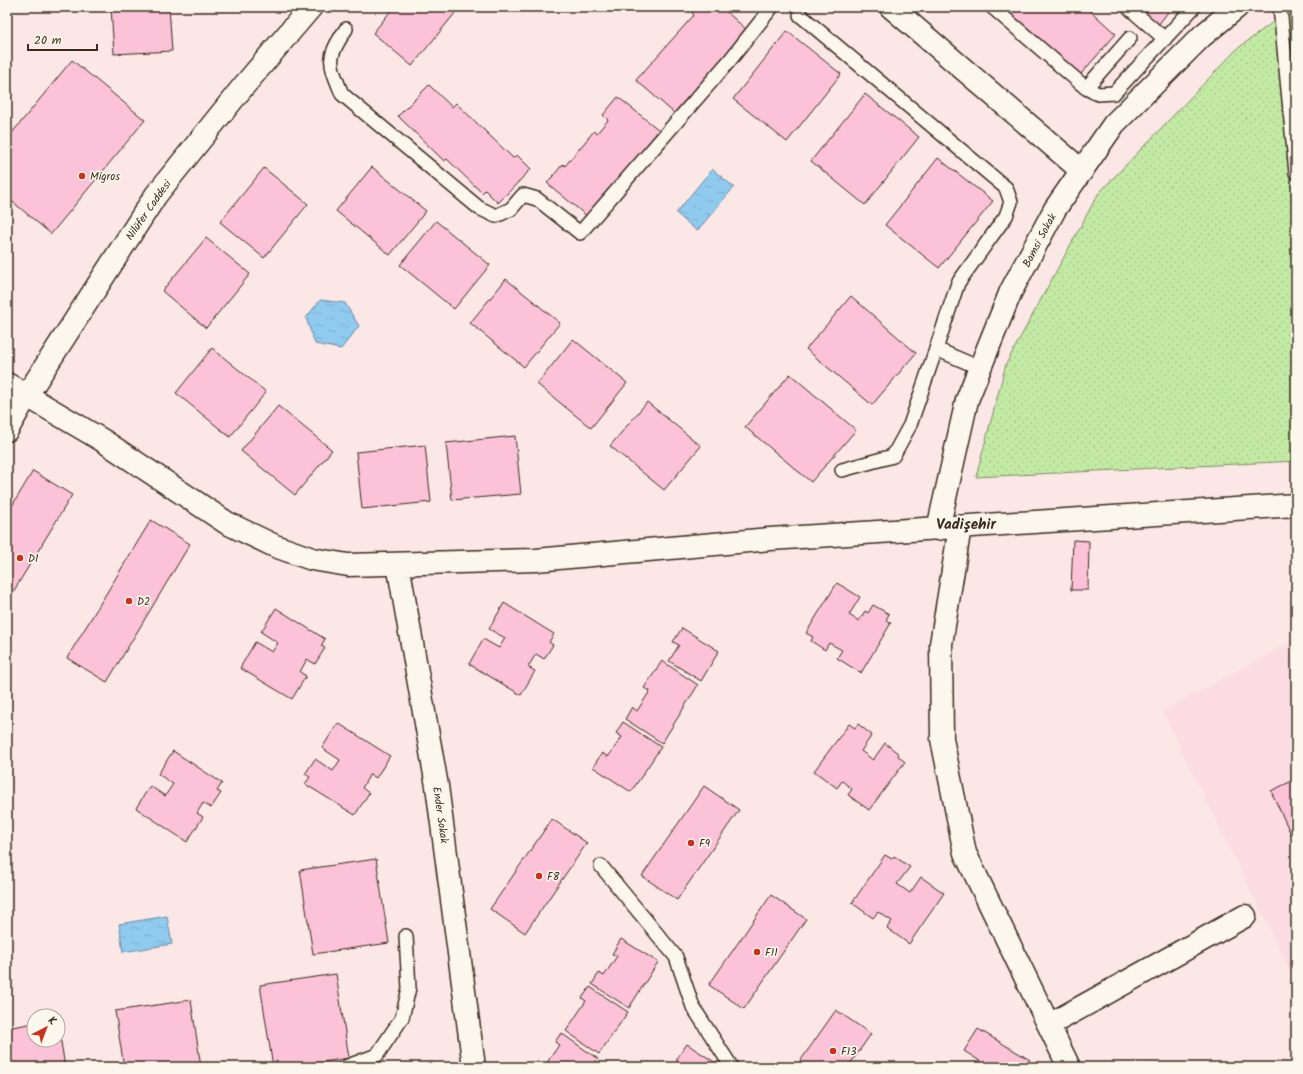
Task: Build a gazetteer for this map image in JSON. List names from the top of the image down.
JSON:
{
  "streets": {
    "street": ["Nilüfer Caddesi", "Bamsi Sokak", "Ender Sokak"]
  },
  "districts": ["Vadişehir"],
  "places": [
    "Migros",
    "D1",
    "D2",
    "F9",
    "F8",
    "F11",
    "F13"
  ],
  "scale_bar": "20 m",
  "north": "top right"
}
